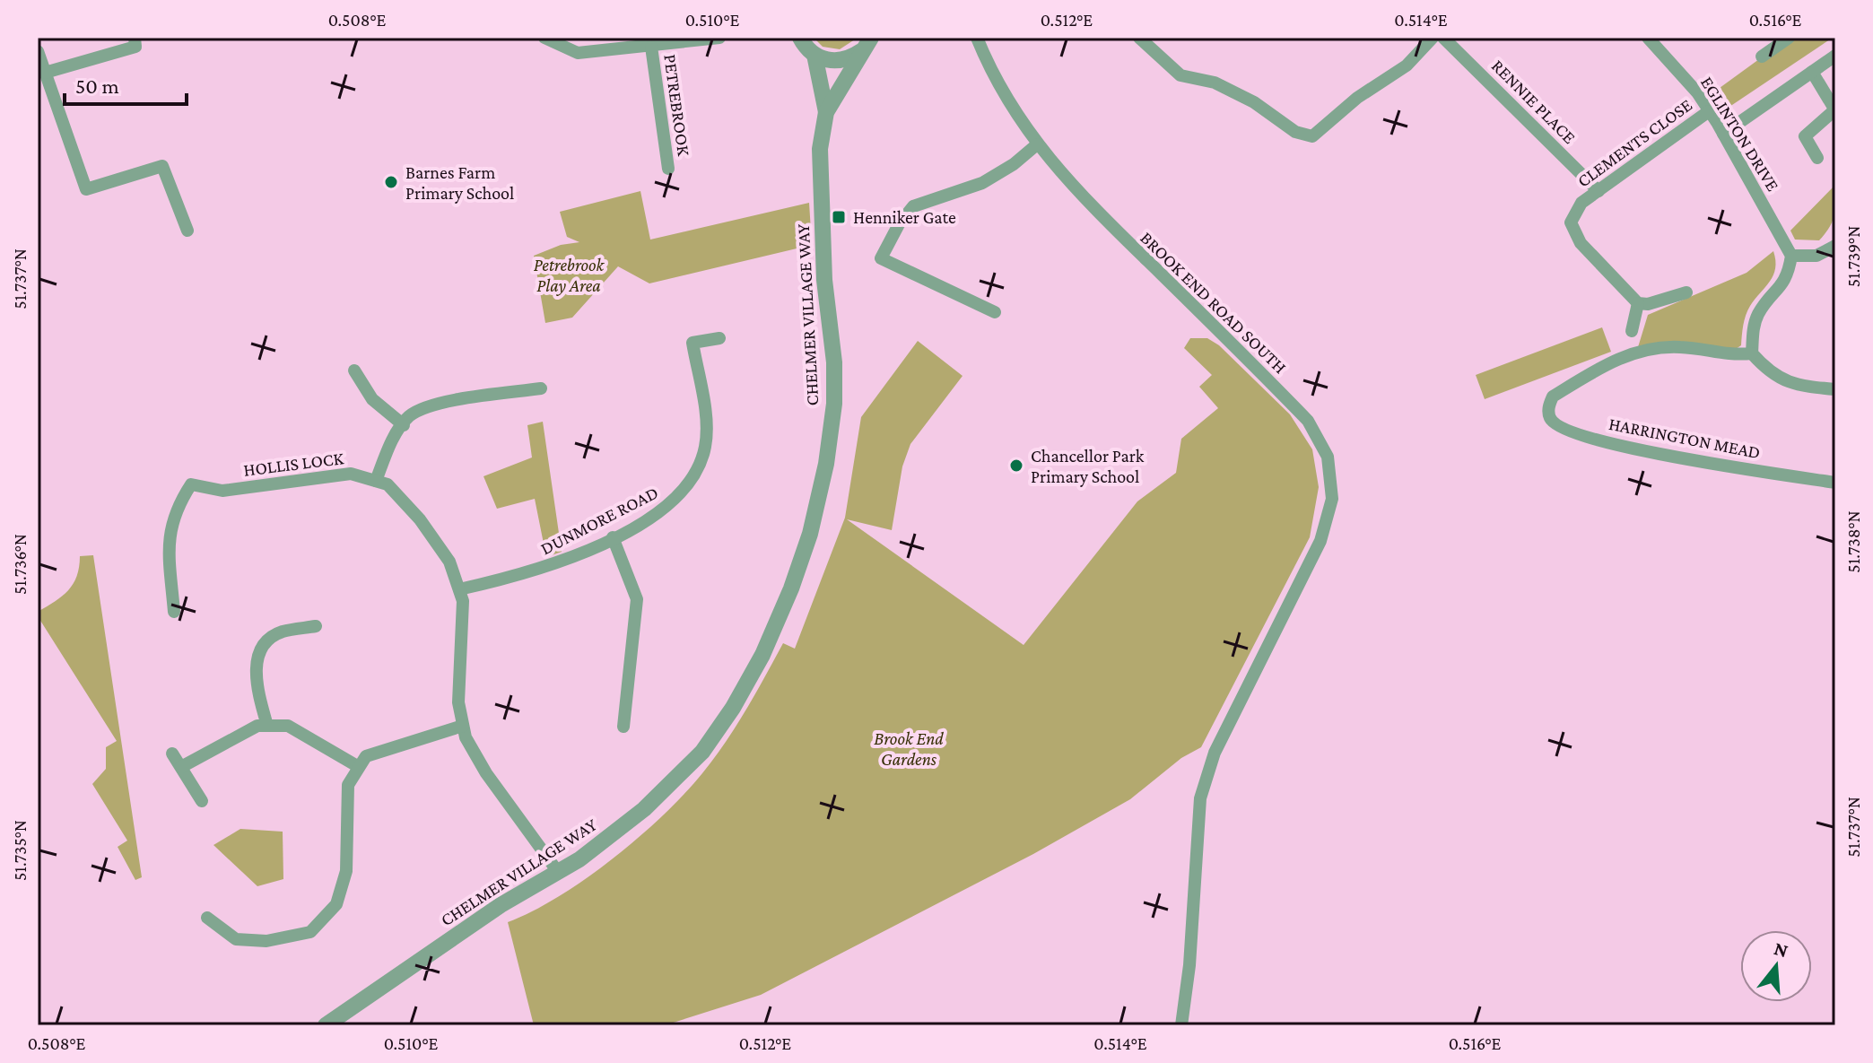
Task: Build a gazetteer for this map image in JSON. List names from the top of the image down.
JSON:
{
  "streets": {
    "street": [
      "RENNIE PLACE",
      "PETREBROOK",
      "EGLINTON DRIVE",
      "CLEMENTS CLOSE",
      "BROOK END ROAD SOUTH",
      "CHELMER VILLAGE WAY",
      "HARRINGTON MEAD",
      "HOLLIS LOCK",
      "DUNMORE ROAD"
    ]
  },
  "crossings": [
    ["RENNIE PLACE", "CLEMENTS CLOSE"],
    ["EGLINTON DRIVE", "CLEMENTS CLOSE"],
    ["CHELMER VILLAGE WAY", "HOLLIS LOCK"],
    ["HOLLIS LOCK", "DUNMORE ROAD"]
  ],
  "parks": ["Petrebrook Play Area", "Brook End Gardens"],
  "places": {
    "other": ["Barnes Farm Primary School", "Chancellor Park Primary School"],
    "transit": ["Henniker Gate"]
  },
  "scale_bar": "50 m",
  "north": "top",
  "coordinates": [
    "0.508°E",
    "0.510°E",
    "0.512°E",
    "0.514°E",
    "0.516°E",
    "51.739°N",
    "51.737°N",
    "51.738°N",
    "51.736°N",
    "51.735°N"
  ]
}
